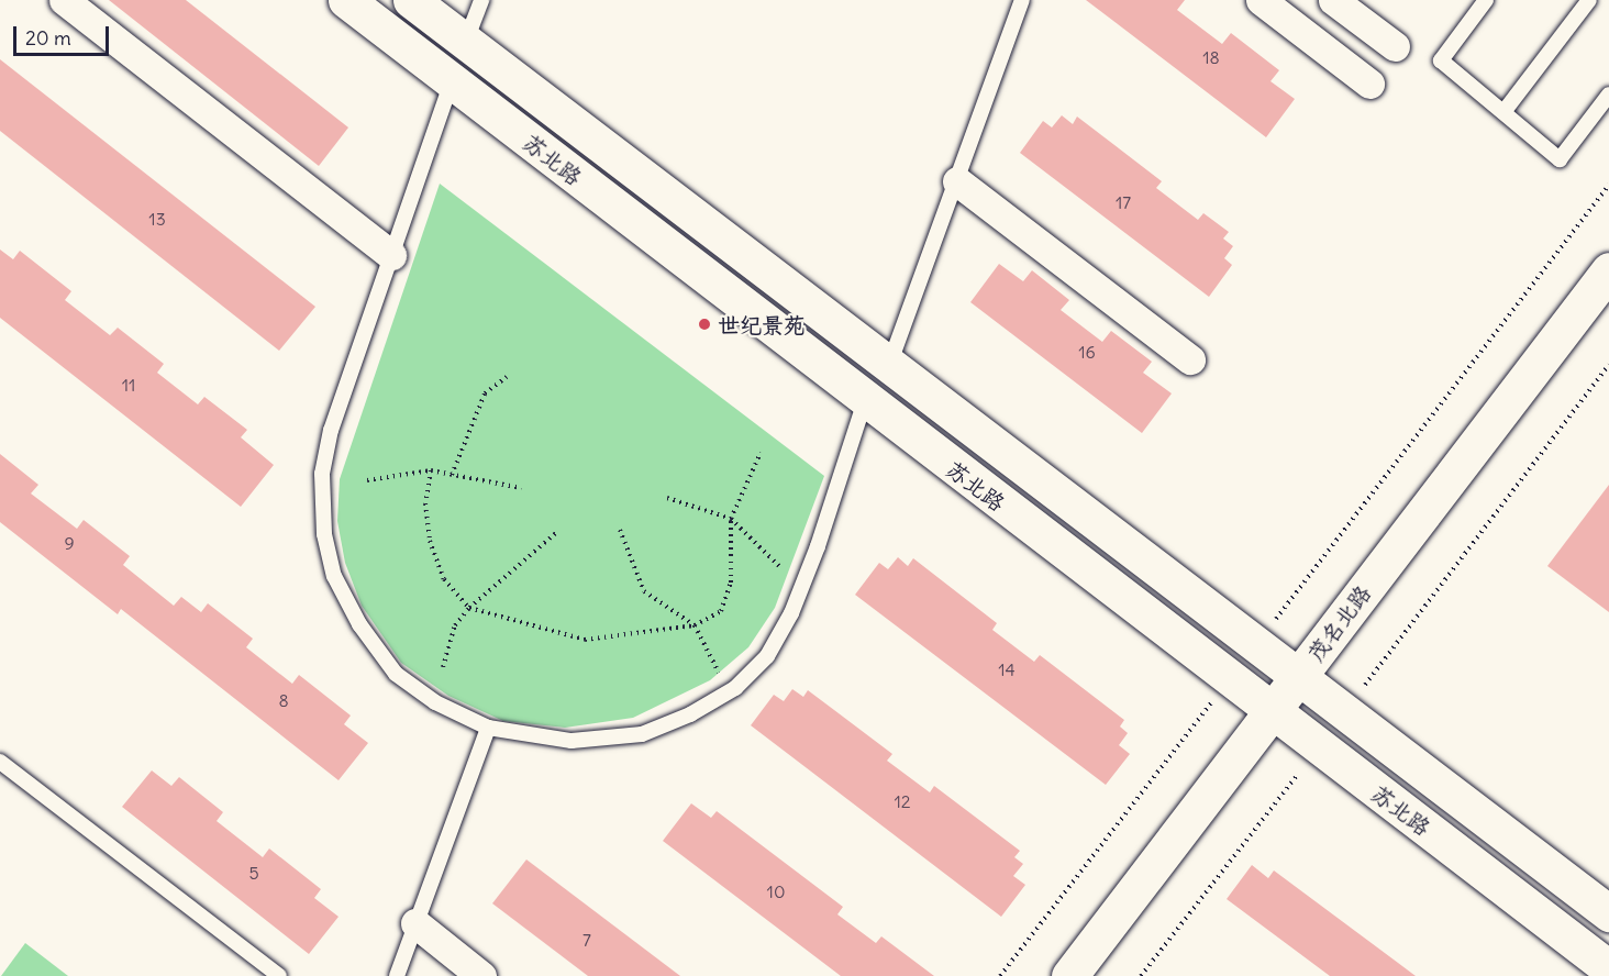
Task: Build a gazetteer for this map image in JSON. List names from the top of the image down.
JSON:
{
  "streets": {
    "main road": ["苏北路", "茂名北路"]
  },
  "crossings": [
    ["苏北路", "茂名北路"]
  ],
  "places": ["世纪景苑"],
  "house_numbers": [
    "18",
    "17",
    "13",
    "16",
    "11",
    "9",
    "14",
    "8",
    "12",
    "5",
    "10",
    "7"
  ],
  "scale_bar": "20 m"
}
